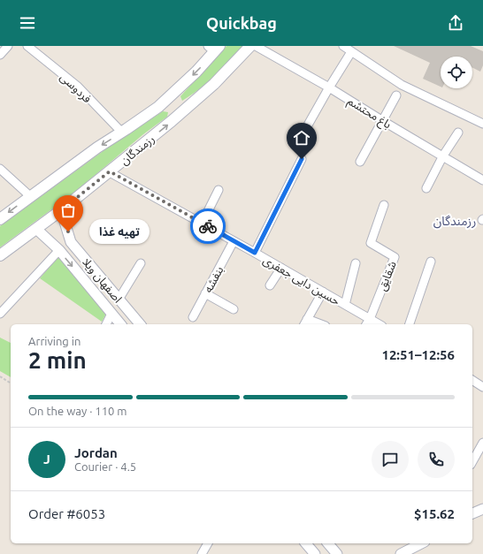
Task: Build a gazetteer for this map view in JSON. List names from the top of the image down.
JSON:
{
  "streets": {
    "main road": ["رزمندگان"],
    "street": [
      "فردوسی",
      "باغ محتشم",
      "شقایق",
      "بنفشه",
      "اصفهان ویلا",
      "حسین دایی جعفری"
    ]
  },
  "crossings": [
    ["فردوسی", "رزمندگان"],
    ["رزمندگان", "اصفهان ویلا"],
    ["رزمندگان", "حسین دایی جعفری"],
    ["شقایق", "حسین دایی جعفری"],
    ["بنفشه", "حسین دایی جعفری"]
  ],
  "districts": ["رزمندگان"],
  "places": ["تهیه غذا"],
  "page": {
    "header": "Quickbag",
    "bubble": "تهیه غذا",
    "heading": ["2 min", "Arriving in", "12:51–12:56"],
    "panel": [
      "Jordan",
      "Courier · 4.5",
      "Order #6053",
      "$15.62"
    ],
    "bar": "On the way · 110 m",
    "round": "J"
  }
}
